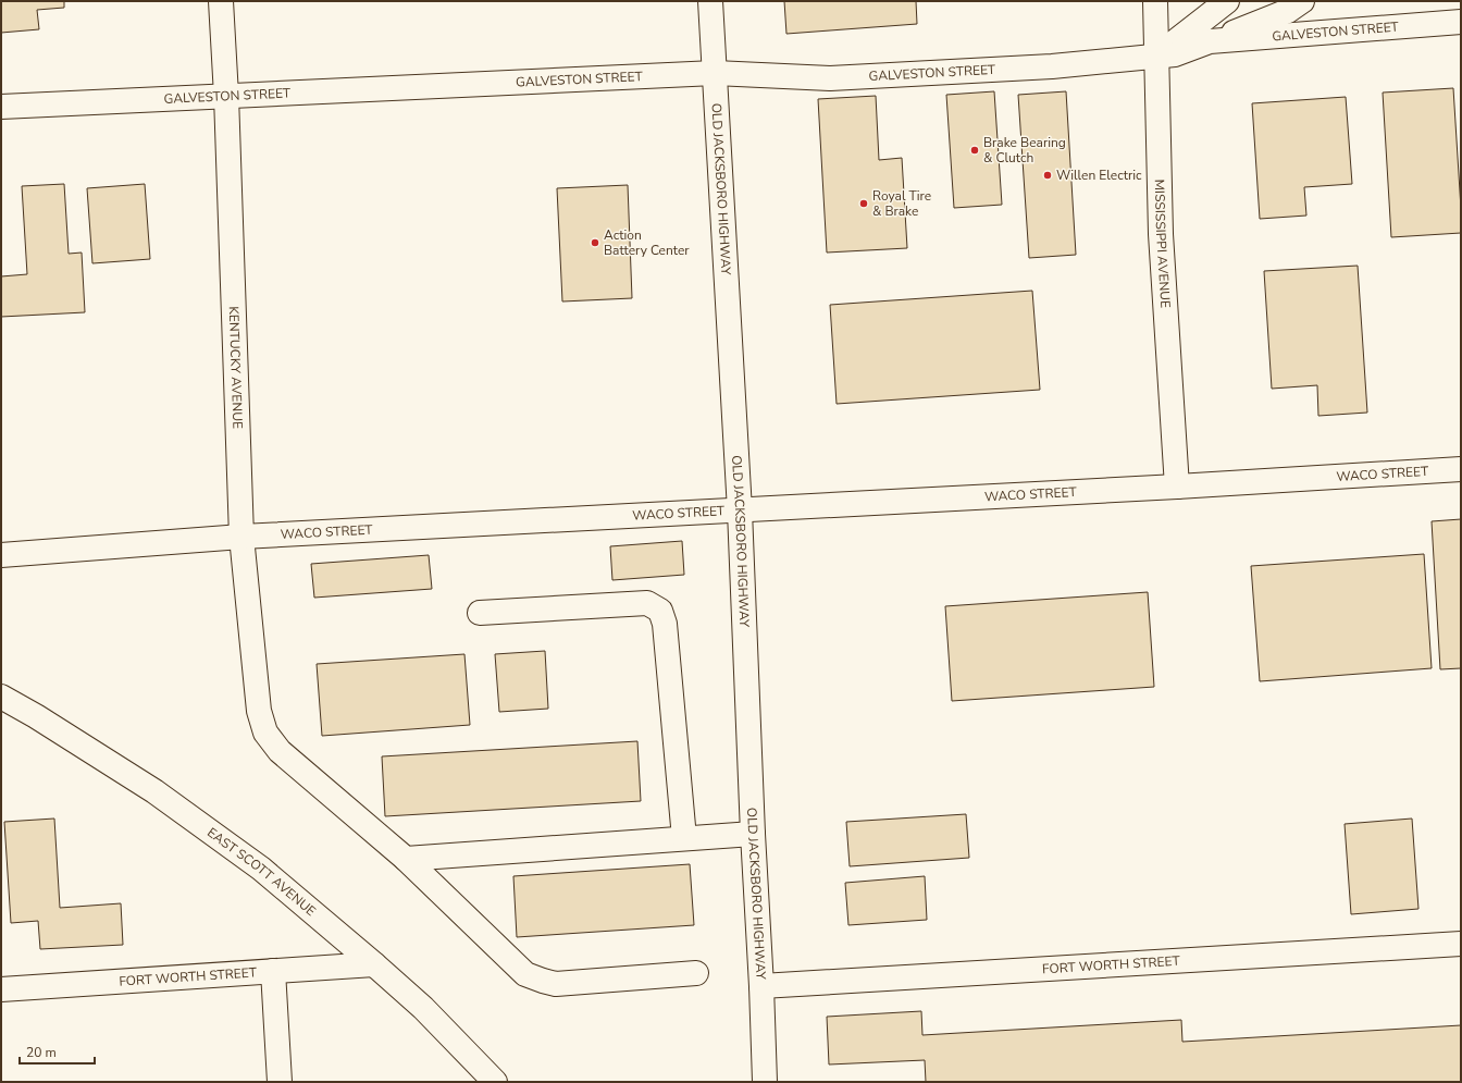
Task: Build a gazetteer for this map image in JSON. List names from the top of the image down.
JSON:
{
  "streets": {
    "street": [
      "GALVESTON STREET",
      "OLD JACKSBORO HIGHWAY",
      "MISSISSIPPI AVENUE",
      "KENTUCKY AVENUE",
      "WACO STREET",
      "EAST SCOTT AVENUE",
      "FORT WORTH STREET"
    ]
  },
  "crossings": [
    ["GALVESTON STREET", "OLD JACKSBORO HIGHWAY"],
    ["GALVESTON STREET", "MISSISSIPPI AVENUE"],
    ["GALVESTON STREET", "KENTUCKY AVENUE"],
    ["OLD JACKSBORO HIGHWAY", "WACO STREET"],
    ["OLD JACKSBORO HIGHWAY", "FORT WORTH STREET"],
    ["MISSISSIPPI AVENUE", "WACO STREET"],
    ["KENTUCKY AVENUE", "WACO STREET"],
    ["EAST SCOTT AVENUE", "FORT WORTH STREET"]
  ],
  "places": [
    "Brake Bearing & Clutch",
    "Willen Electric",
    "Royal Tire & Brake",
    "Action Battery Center"
  ],
  "scale_bar": "20 m"
}
